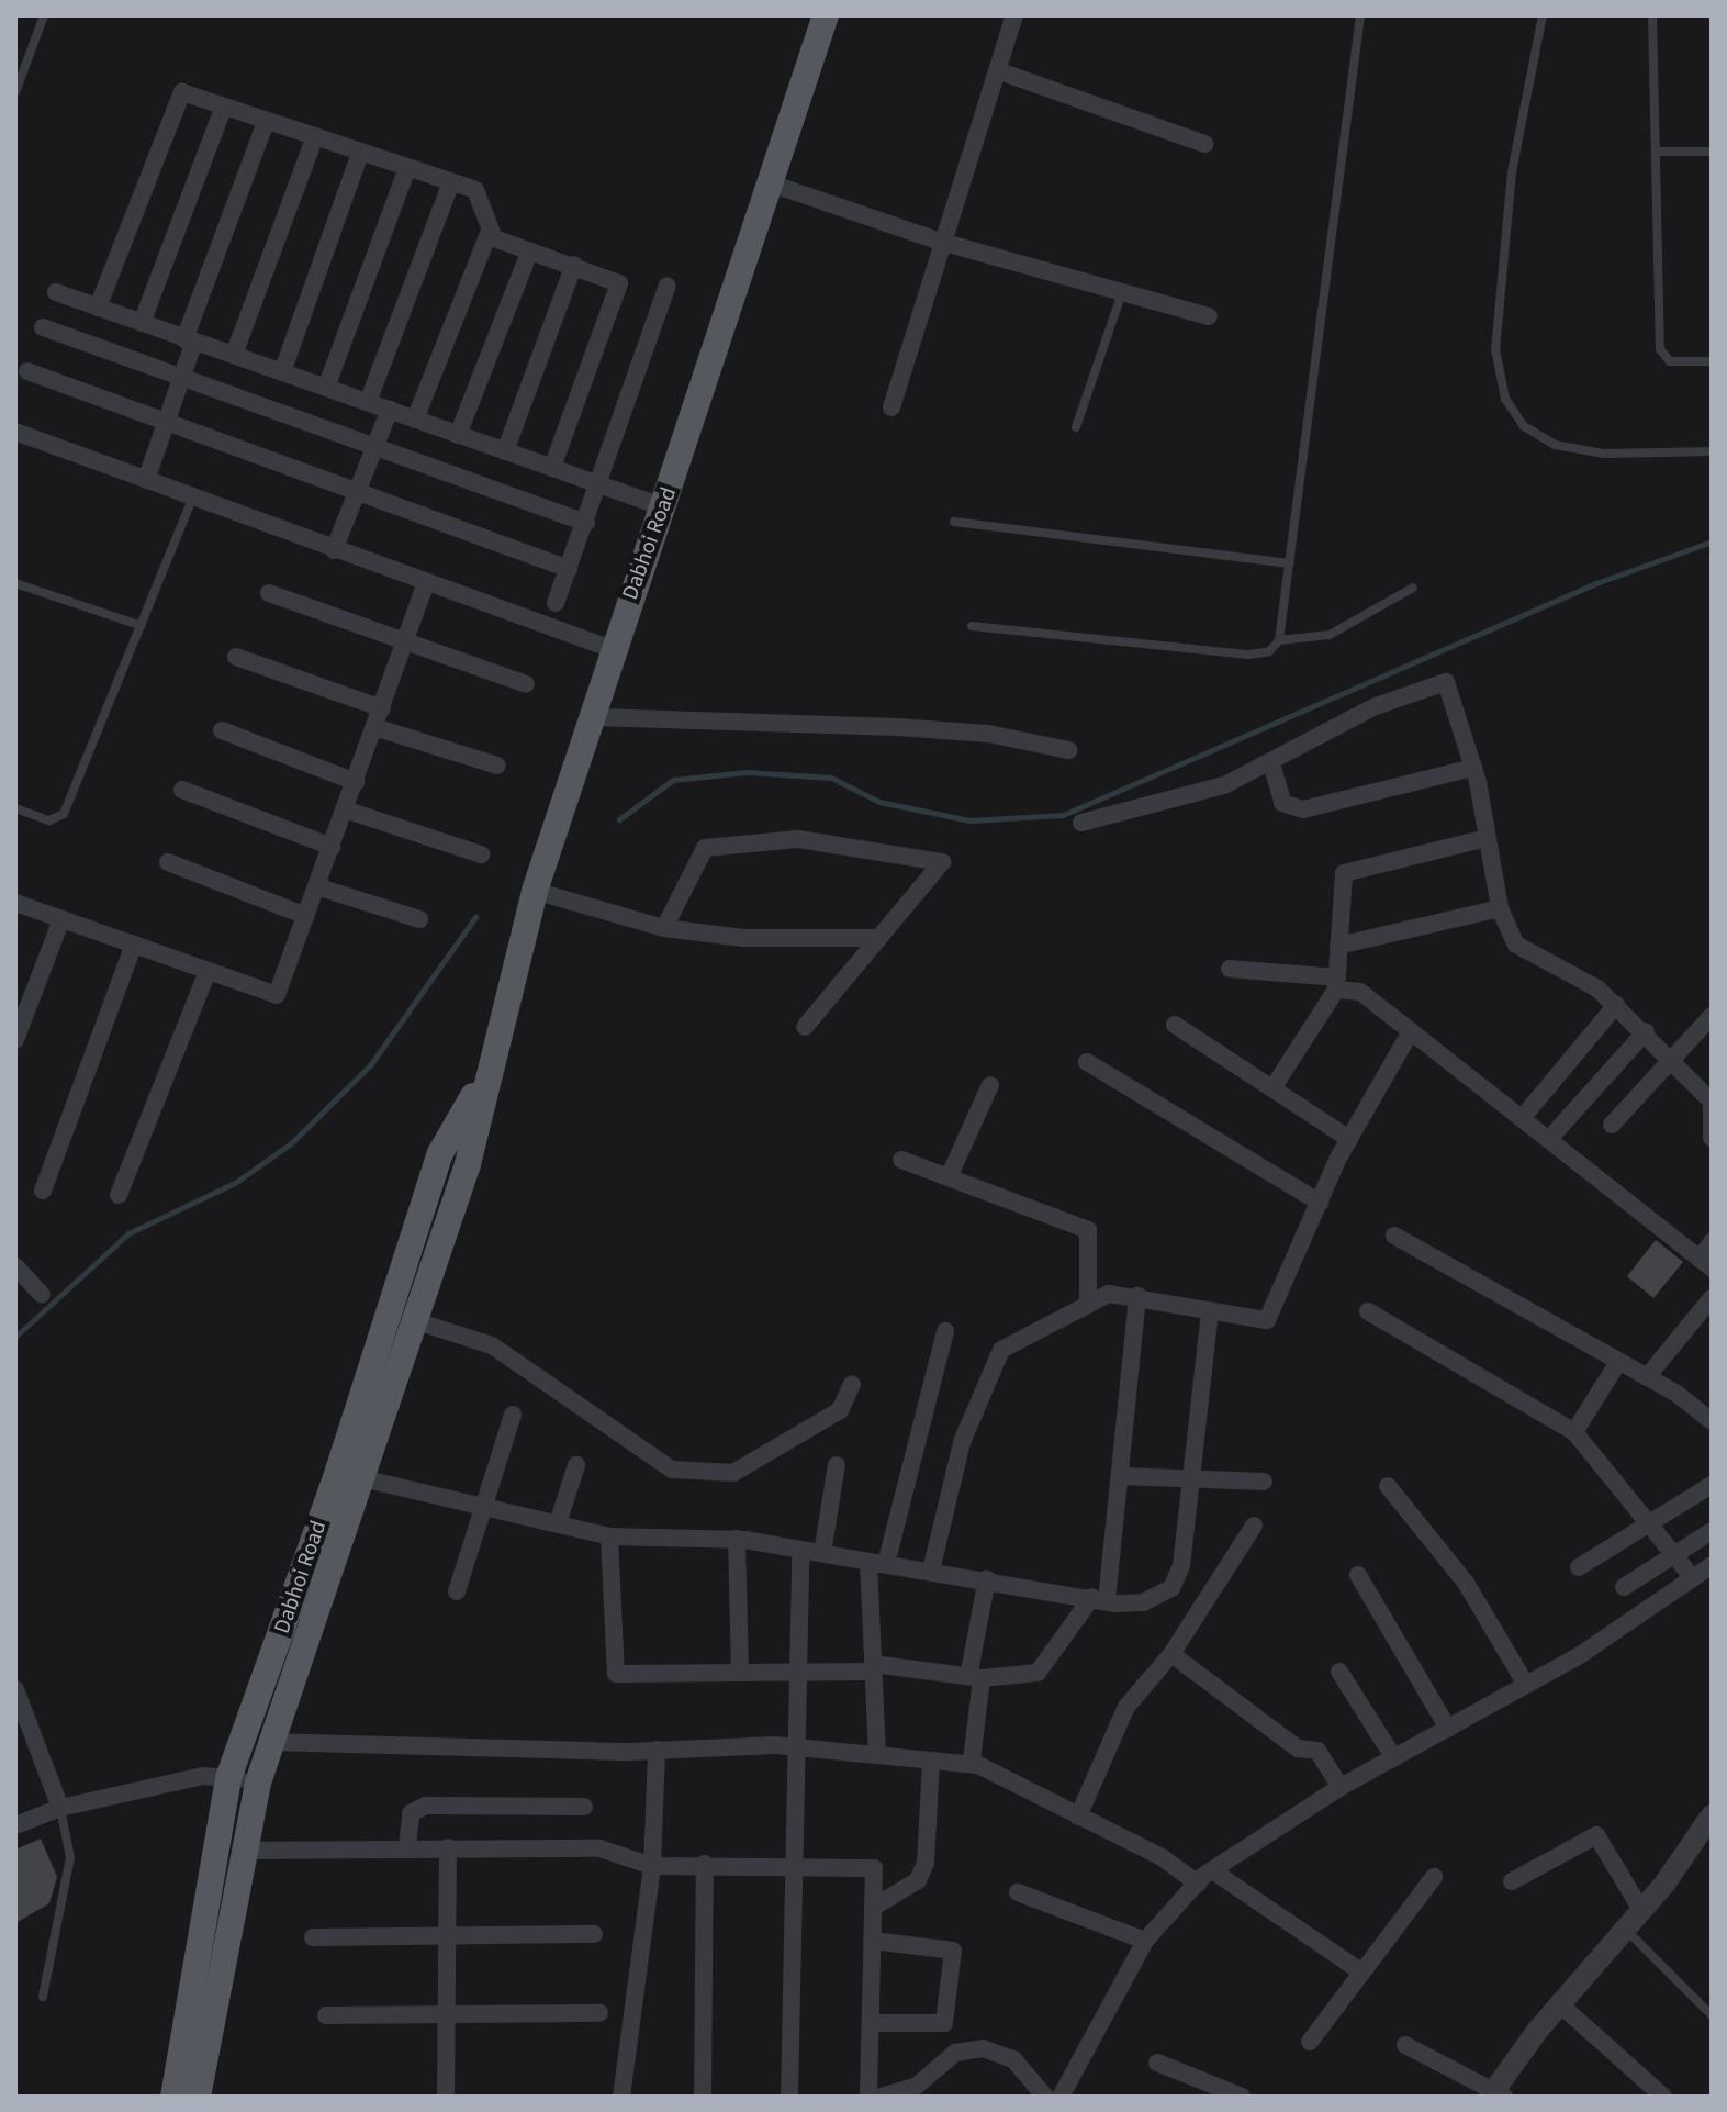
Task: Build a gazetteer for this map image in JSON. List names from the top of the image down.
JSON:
{
  "streets": {
    "main road": ["Dabhoi Road"]
  }
}
